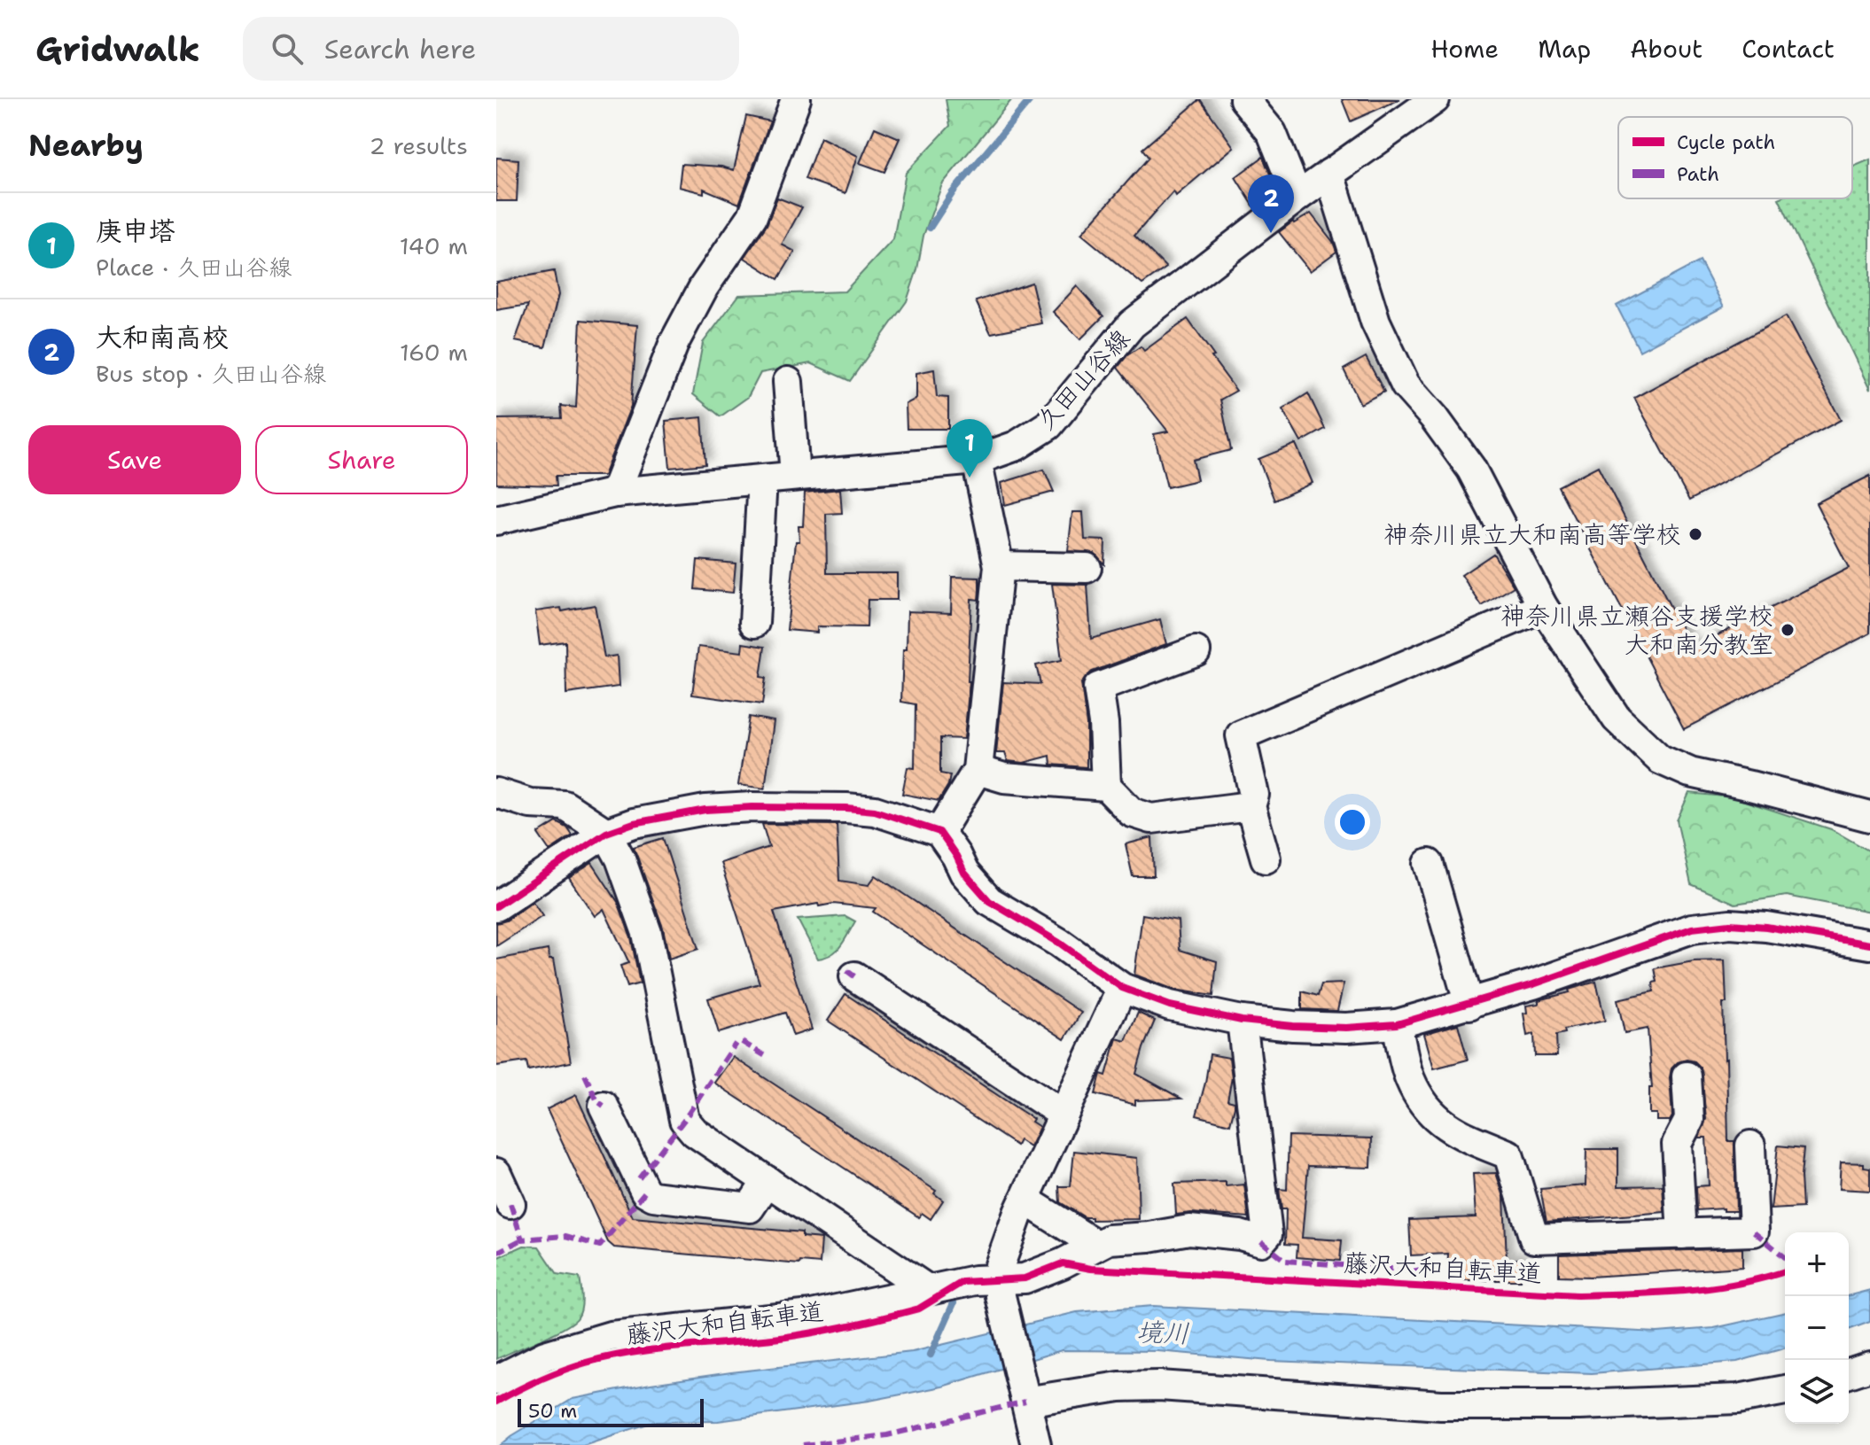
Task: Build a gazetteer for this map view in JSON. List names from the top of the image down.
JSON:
{
  "streets": {
    "street": ["久田山谷線"],
    "cycle path": ["藤沢大和自転車道"]
  },
  "water": ["境川"],
  "places": ["神奈川県立大和南高等学校", "神奈川県立瀬谷支援学校 大和南分教室"],
  "legend": ["Cycle path", "Path"],
  "scale_bar": "50 m",
  "page": {
    "header": "Gridwalk",
    "search": "Search here",
    "nav": [
      "Home",
      "Map",
      "About",
      "Contact"
    ],
    "heading": ["Nearby", "2 results"],
    "pins": ["2", "1"],
    "list": [
      {
        "mark": "1",
        "name": "庚申塔",
        "note": "Place · 久田山谷線",
        "value": "140 m"
      },
      {
        "mark": "2",
        "name": "大和南高校",
        "note": "Bus stop · 久田山谷線",
        "value": "160 m"
      }
    ],
    "buttons": ["Save", "Share"],
    "map_buttons": ["+", "−"],
    "scale": "50 m"
  }
}
